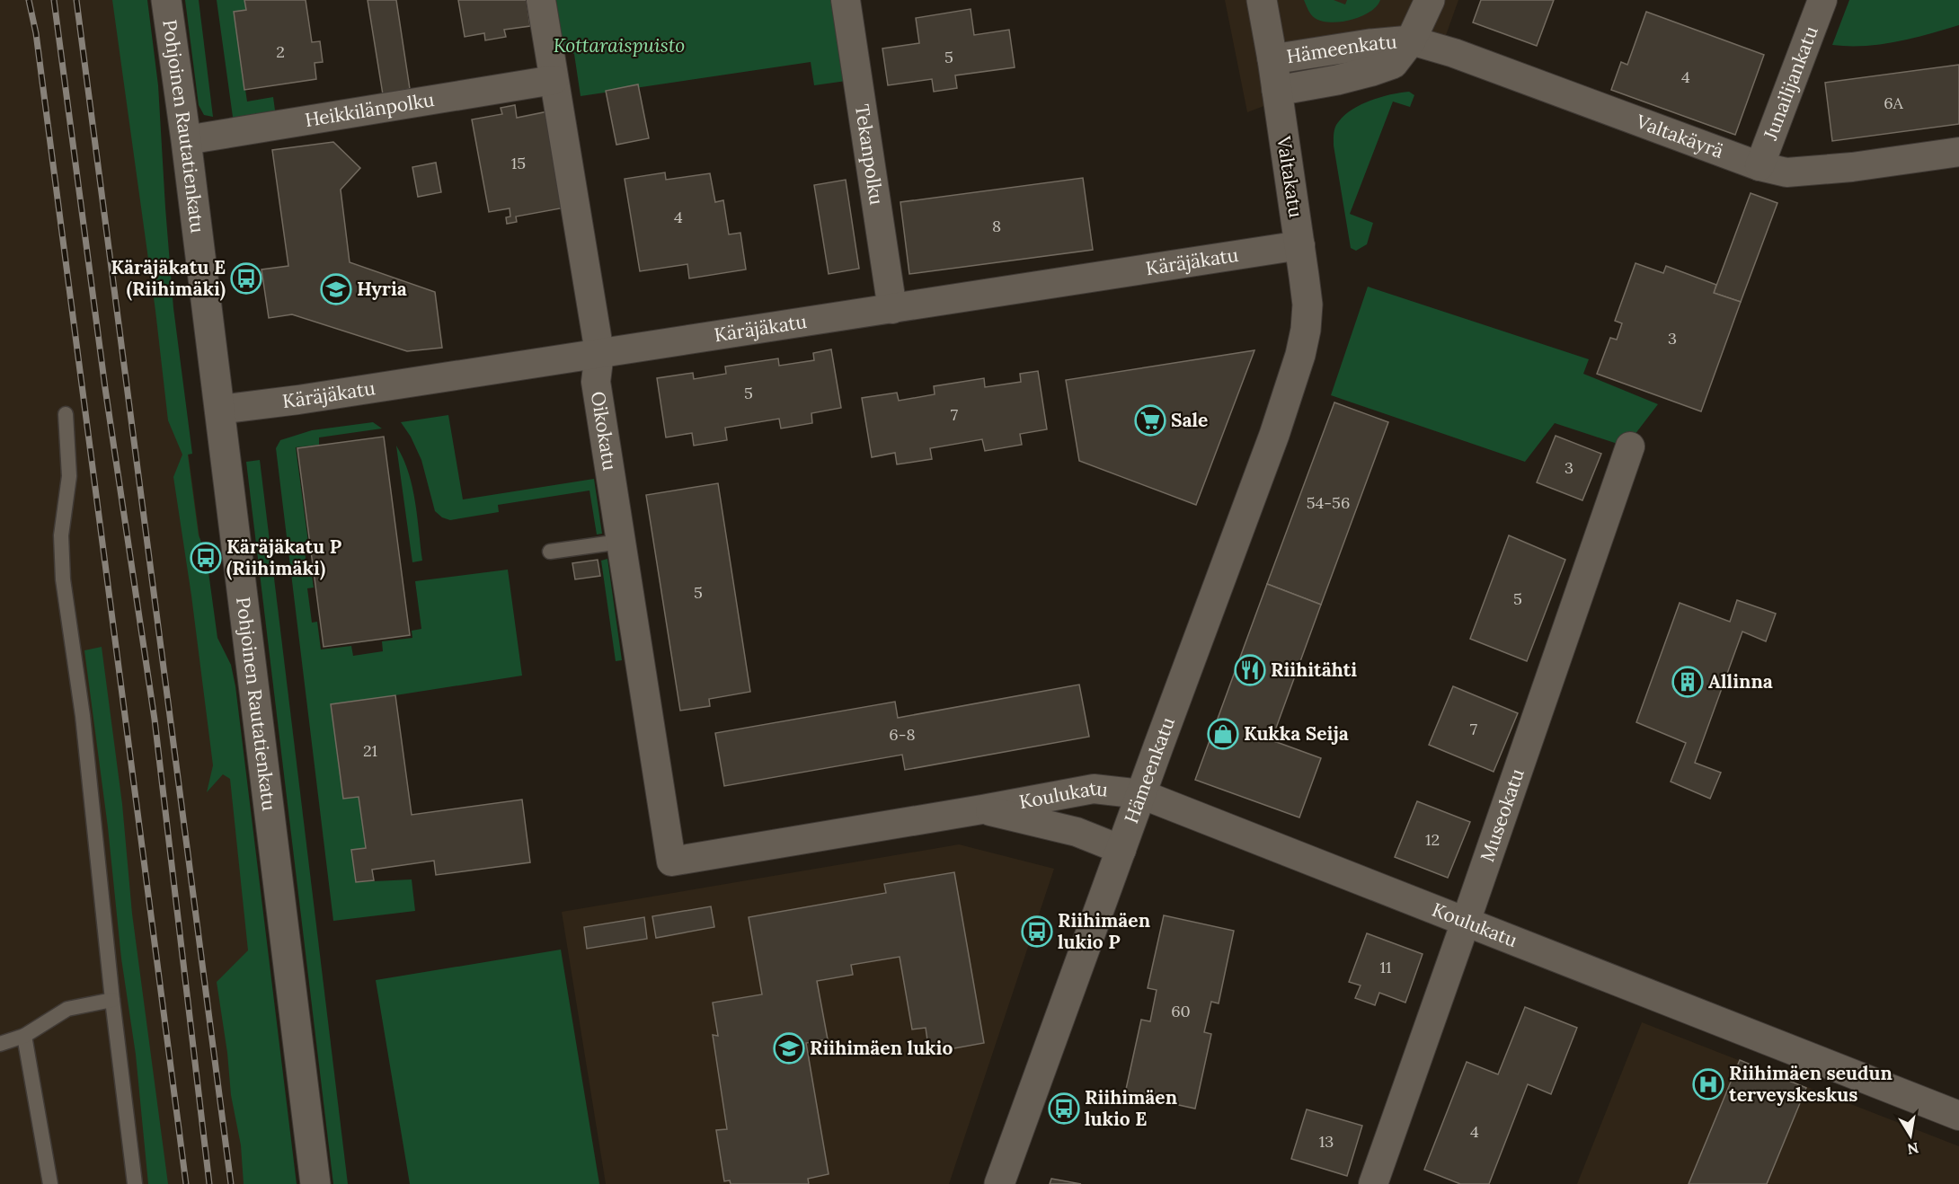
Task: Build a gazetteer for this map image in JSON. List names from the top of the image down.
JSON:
{
  "streets": {
    "street": [
      "Hämeenkatu",
      "Junailijankatu",
      "Heikkilänpolku",
      "Pohjoinen Rautatienkatu",
      "Valtakäyrä",
      "Tekanpolku",
      "Valtakatu",
      "Käräjäkatu",
      "Oikokatu",
      "Koulukatu",
      "Museokatu"
    ]
  },
  "crossings": [
    ["Hämeenkatu", "Valtakäyrä"],
    ["Hämeenkatu", "Valtakatu"],
    ["Hämeenkatu", "Koulukatu"],
    ["Junailijankatu", "Valtakäyrä"],
    ["Heikkilänpolku", "Pohjoinen Rautatienkatu"],
    ["Heikkilänpolku", "Oikokatu"],
    ["Pohjoinen Rautatienkatu", "Käräjäkatu"],
    ["Tekanpolku", "Käräjäkatu"],
    ["Valtakatu", "Käräjäkatu"],
    ["Käräjäkatu", "Oikokatu"],
    ["Oikokatu", "Koulukatu"],
    ["Koulukatu", "Museokatu"]
  ],
  "parks": ["Kottaraispuisto"],
  "places": {
    "bus stop": [
      "Käräjäkatu E (Riihimäki)",
      "Käräjäkatu P (Riihimäki)",
      "Riihimäen lukio P",
      "Riihimäen lukio E"
    ],
    "school or university": ["Hyria", "Riihimäen lukio"],
    "supermarket": ["Sale"],
    "restaurant": ["Riihitähti"],
    "building": ["Allinna"],
    "shop": ["Kukka Seija"],
    "hospital": ["Riihimäen seudun terveyskeskus"]
  },
  "house_numbers": [
    "2",
    "5",
    "4",
    "6A",
    "15",
    "4",
    "8",
    "3",
    "5",
    "7",
    "3",
    "54-56",
    "5",
    "5",
    "7",
    "6-8",
    "21",
    "12",
    "11",
    "60",
    "4",
    "13"
  ],
  "north": "bottom"
}
